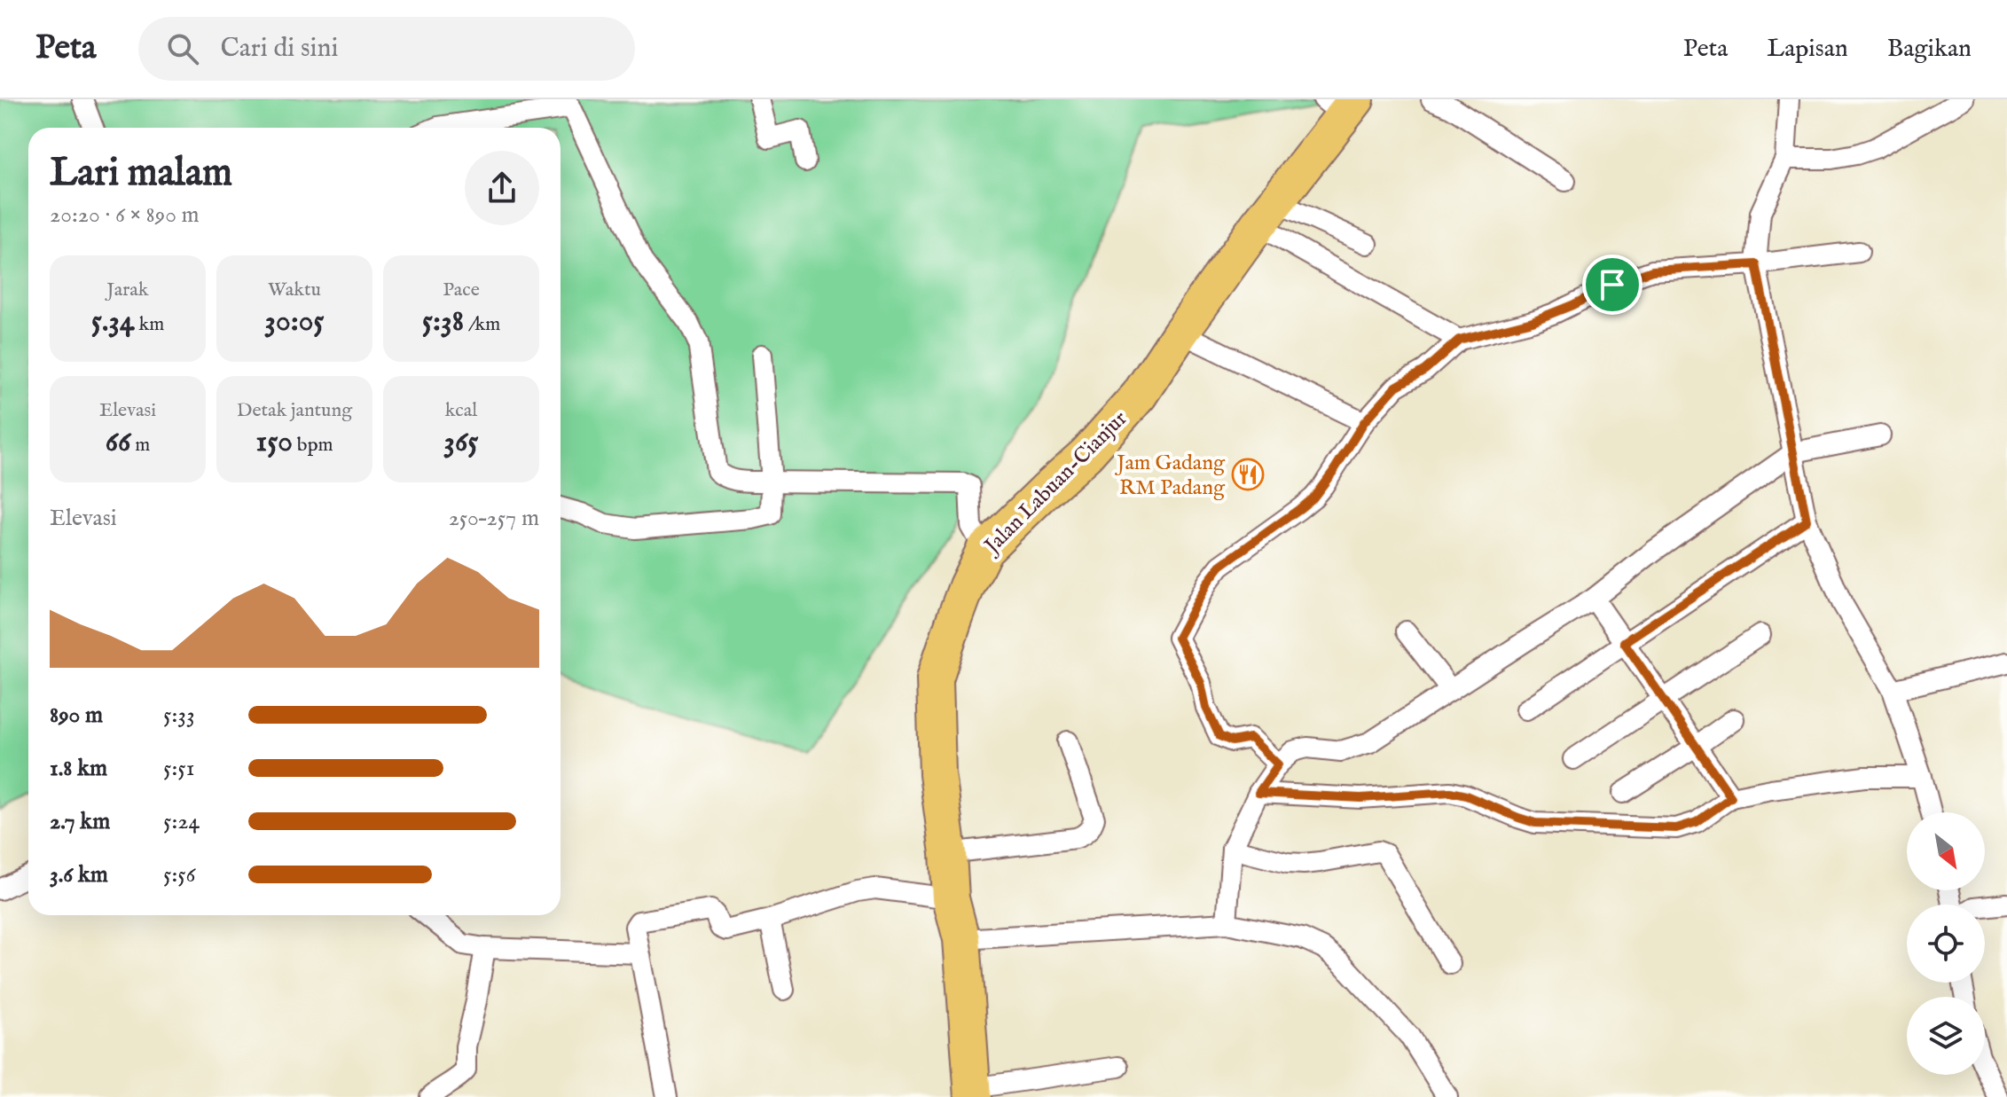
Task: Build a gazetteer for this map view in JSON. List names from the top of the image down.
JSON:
{
  "streets": {
    "highway": ["Jalan Labuan-Cianjur"]
  },
  "places": {
    "restaurant": ["Jam Gadang RM Padang"]
  },
  "north": "bottom right",
  "page": {
    "header": "Peta",
    "search": "Cari di sini",
    "nav": ["Peta", "Lapisan", "Bagikan"],
    "heading": ["Lari malam", "20:20 · 6 × 890 m"],
    "stats": [
      ["Jarak", "5.34 km"],
      ["Waktu", "30:05"],
      ["Pace", "5:38 /km"],
      ["Elevasi", "66 m"],
      ["Detak jantung", "150 bpm"],
      ["kcal", "365"]
    ],
    "chart": ["Elevasi", "250–257 m"],
    "list": [
      {
        "name": "890 m",
        "note": "5:33"
      },
      {
        "name": "1.8 km",
        "note": "5:51"
      },
      {
        "name": "2.7 km",
        "note": "5:24"
      },
      {
        "name": "3.6 km",
        "note": "5:56"
      }
    ]
  }
}
